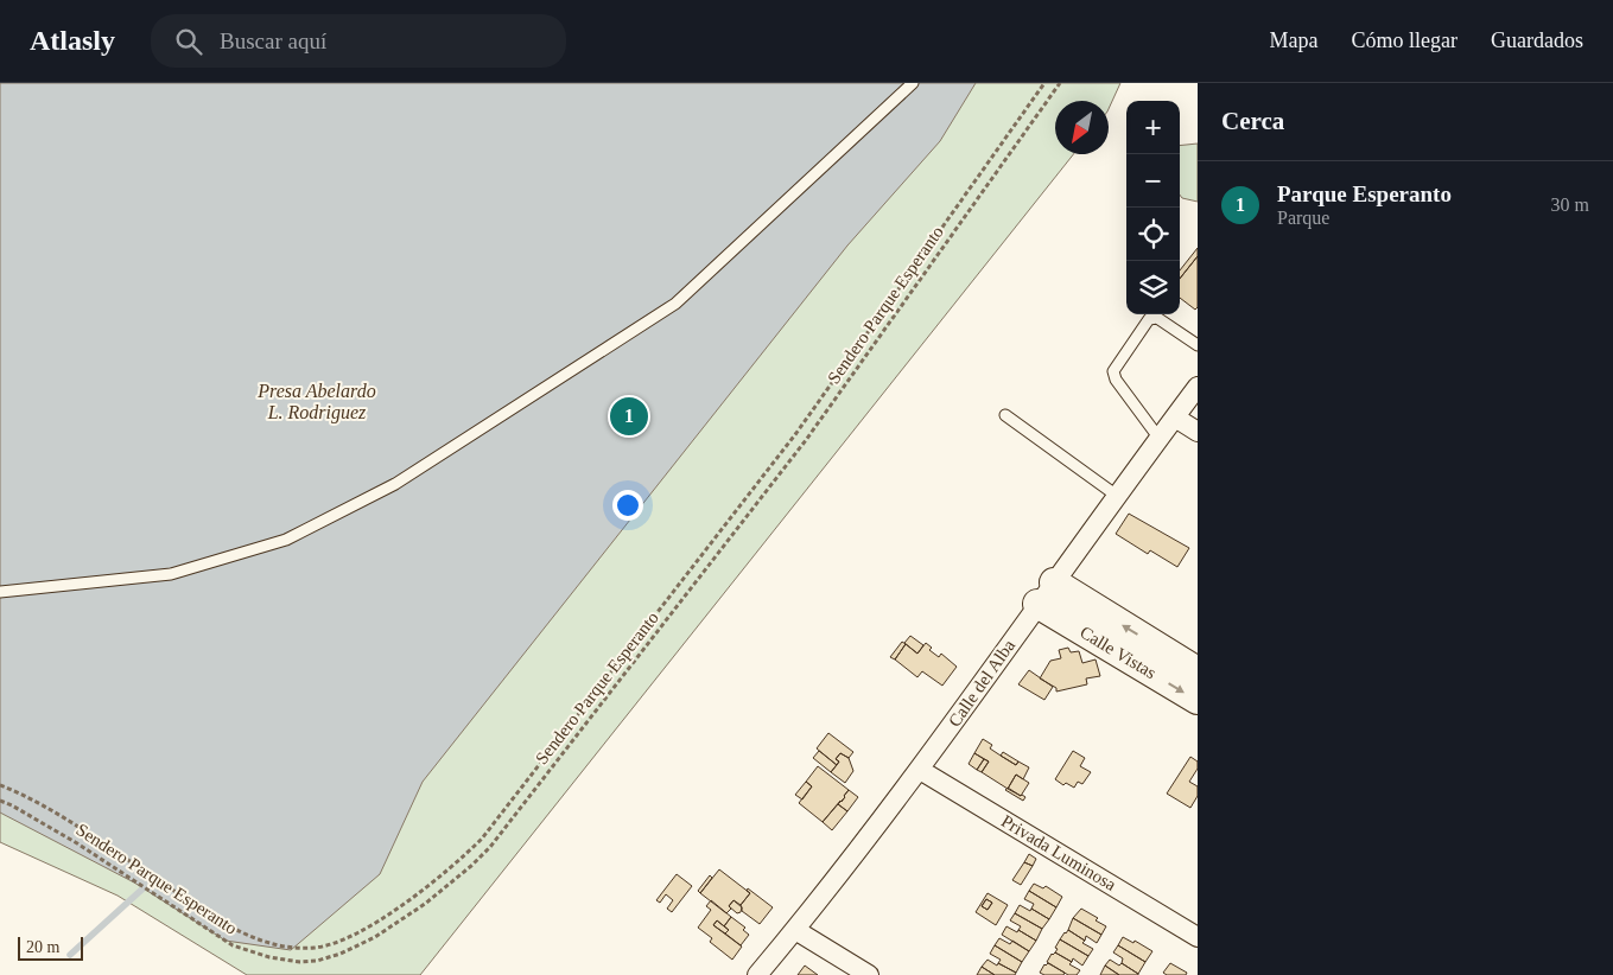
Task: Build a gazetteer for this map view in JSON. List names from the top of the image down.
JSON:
{
  "streets": {
    "street": ["Calle Vistas", "Calle del Alba", "Privada Luminosa"],
    "path": ["Sendero Parque Esperanto"]
  },
  "crossings": [
    ["Calle Vistas", "Calle del Alba"],
    ["Calle del Alba", "Privada Luminosa"]
  ],
  "water": ["Presa Abelardo L. Rodriguez"],
  "scale_bar": "20 m",
  "north": "bottom left",
  "page": {
    "header": "Atlasly",
    "search": "Buscar aquí",
    "nav": ["Mapa", "Cómo llegar", "Guardados"],
    "heading": "Cerca",
    "map_buttons": ["+", "−"],
    "list": [
      {
        "mark": "1",
        "name": "Parque Esperanto",
        "note": "Parque",
        "value": "30 m"
      }
    ],
    "pins": "1",
    "scale": "20 m"
  }
}
